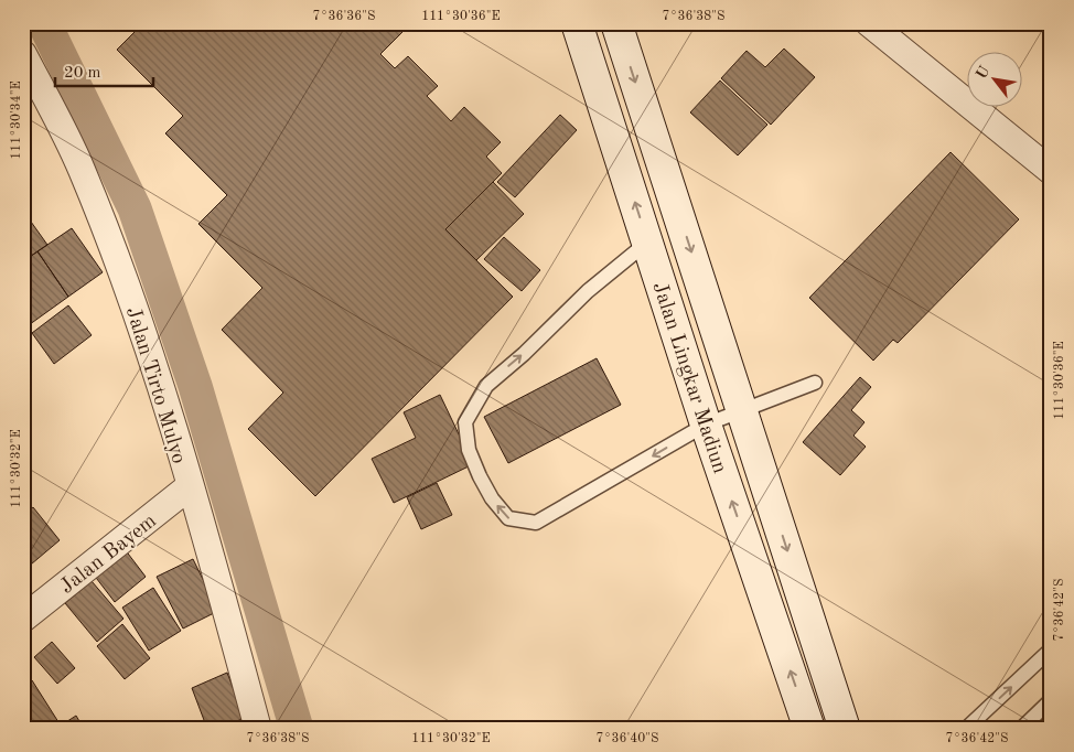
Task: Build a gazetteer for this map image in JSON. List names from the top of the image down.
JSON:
{
  "streets": {
    "main road": ["Jalan Lingkar Madiun"],
    "street": ["Jalan Tirto Mulyo", "Jalan Bayem"]
  },
  "crossings": [
    ["Jalan Tirto Mulyo", "Jalan Bayem"]
  ],
  "scale_bar": "20 m",
  "north": "top left",
  "coordinates": [
    "7°36'36\"S",
    "111°30'36\"E",
    "7°36'38\"S",
    "111°30'34\"E",
    "111°30'32\"E",
    "7°36'42\"S",
    "7°36'40\"S"
  ]
}
